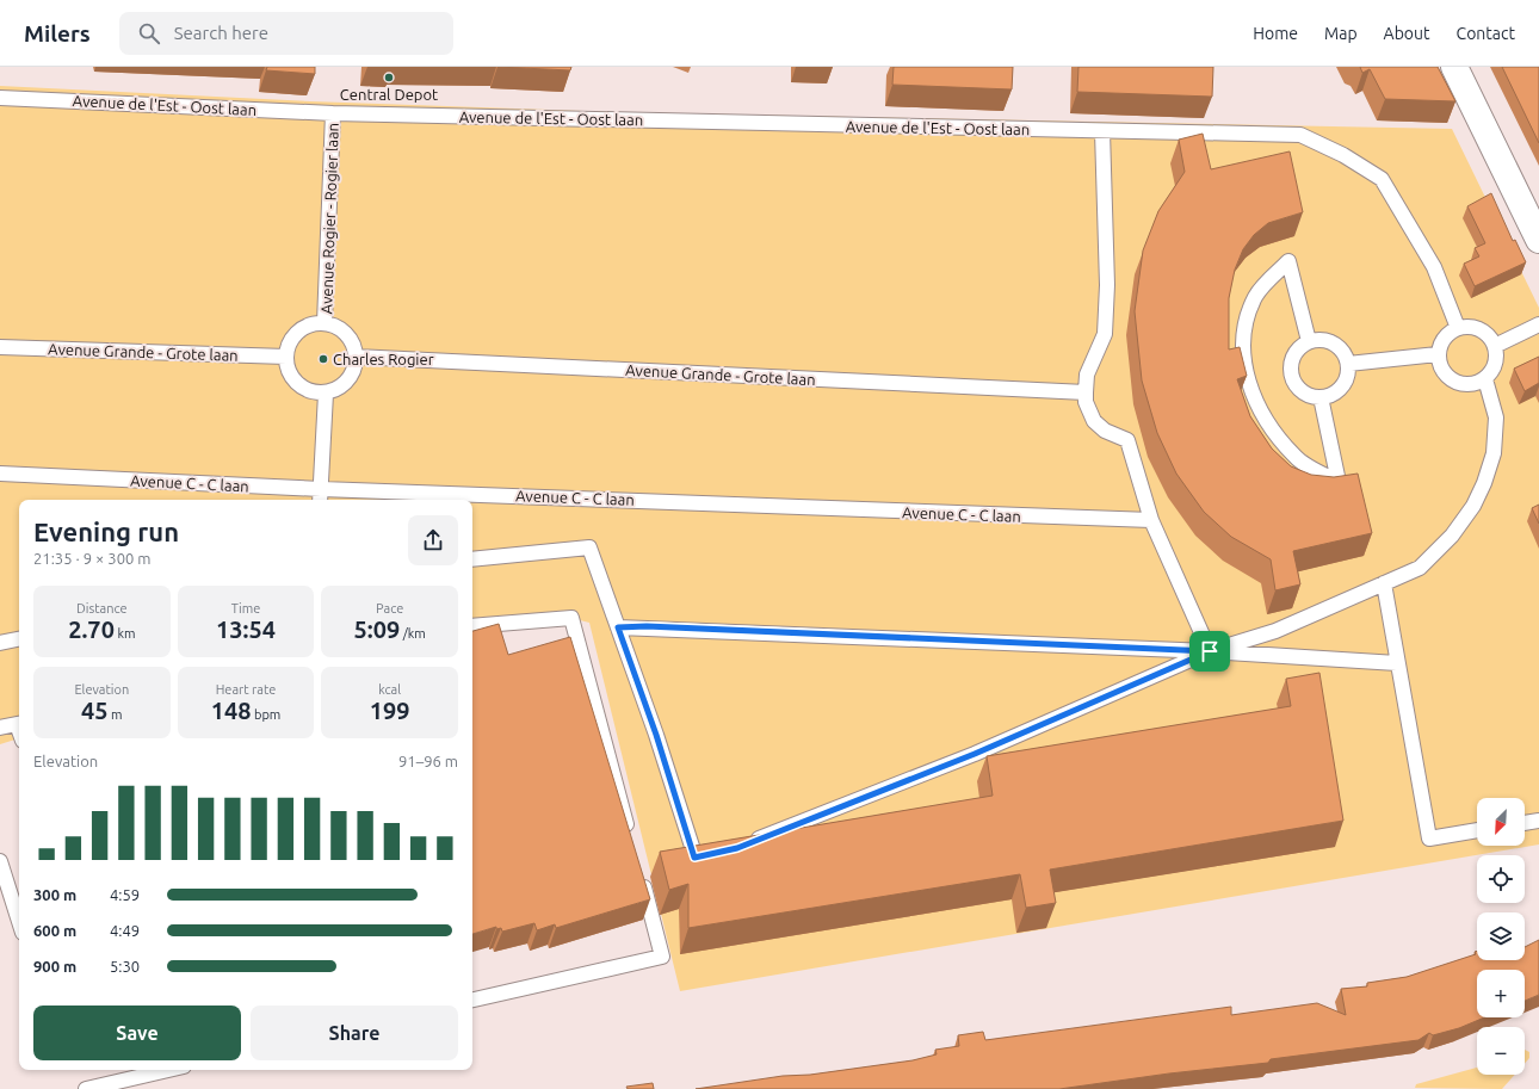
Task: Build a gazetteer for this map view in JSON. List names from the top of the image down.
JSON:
{
  "streets": {
    "lane": [
      "Avenue de l'Est - Oost laan",
      "Avenue Rogier - Rogier laan",
      "Avenue Grande - Grote laan",
      "Avenue C - C laan"
    ]
  },
  "crossings": [
    ["Avenue de l'Est - Oost laan", "Avenue Rogier - Rogier laan"],
    ["Avenue Rogier - Rogier laan", "Avenue Grande - Grote laan"]
  ],
  "places": ["Central Depot", "Charles Rogier"],
  "north": "bottom left",
  "page": {
    "header": "Milers",
    "search": "Search here",
    "nav": [
      "Home",
      "Map",
      "About",
      "Contact"
    ],
    "heading": ["Evening run", "21:35 · 9 × 300 m"],
    "stats": [
      ["Distance", "2.70 km"],
      ["Time", "13:54"],
      ["Pace", "5:09 /km"],
      ["Elevation", "45 m"],
      ["Heart rate", "148 bpm"],
      ["kcal", "199"]
    ],
    "chart": ["Elevation", "91–96 m"],
    "map_buttons": ["+", "−"],
    "list": [
      {
        "name": "300 m",
        "note": "4:59"
      },
      {
        "name": "600 m",
        "note": "4:49"
      },
      {
        "name": "900 m",
        "note": "5:30"
      }
    ],
    "buttons": ["Save", "Share"]
  }
}
